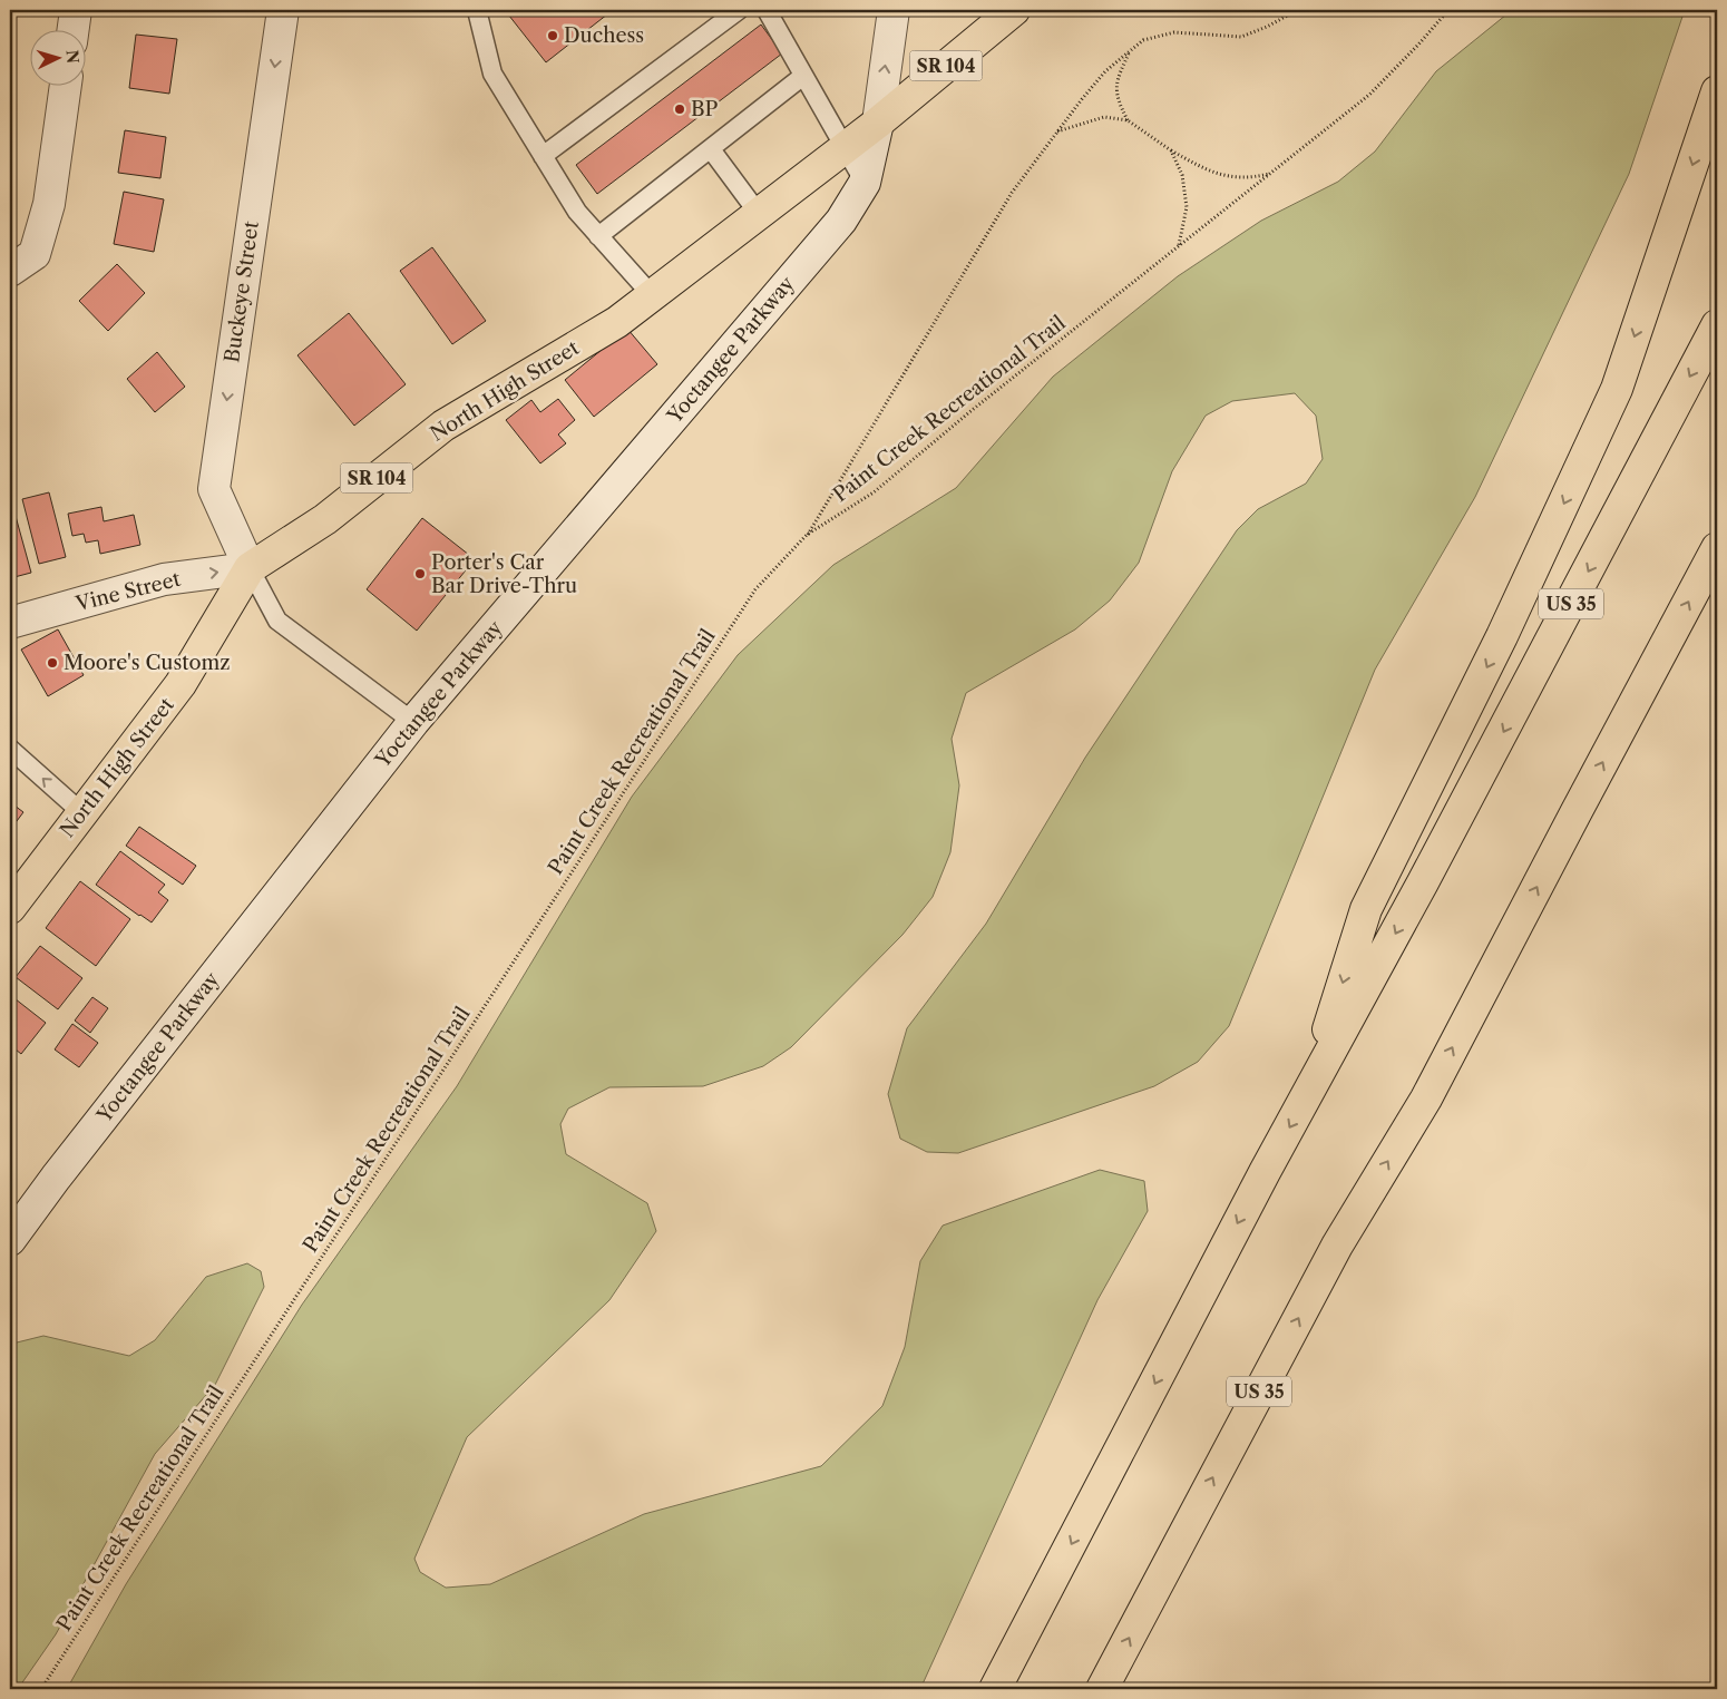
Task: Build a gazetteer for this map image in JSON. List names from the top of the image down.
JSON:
{
  "streets": {
    "main road": ["SR 104", "North High Street", "US 35"],
    "street": ["Buckeye Street", "Yoctangee Parkway", "Vine Street"],
    "path": ["Paint Creek Recreational Trail"]
  },
  "crossings": [
    ["SR 104", "Yoctangee Parkway"],
    ["SR 104", "North High Street"],
    ["Buckeye Street", "North High Street"],
    ["Buckeye Street", "Vine Street"],
    ["Yoctangee Parkway", "North High Street"],
    ["North High Street", "Vine Street"]
  ],
  "one_way": ["Vine Street"],
  "places": [
    "Duchess",
    "BP",
    "Porter's Car Bar Drive-Thru",
    "Moore's Customz"
  ],
  "north": "right"
}
